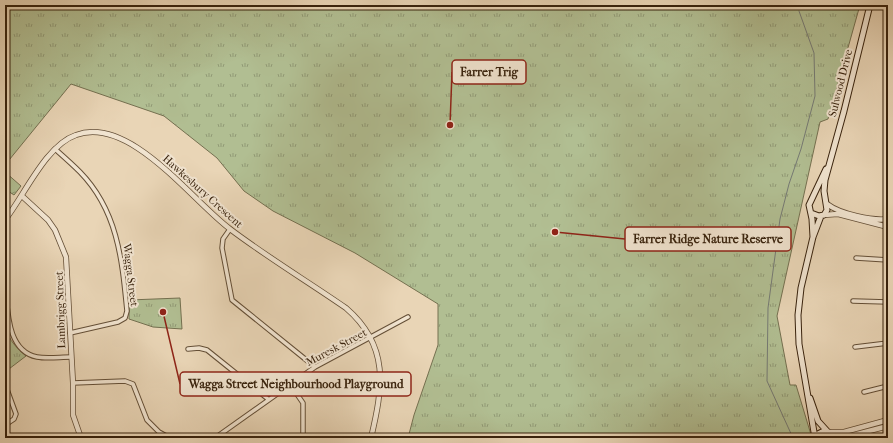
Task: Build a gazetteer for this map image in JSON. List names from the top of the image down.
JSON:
{
  "streets": {
    "main road": ["Sulwood Drive"],
    "street": [
      "Hawkesbury Crescent",
      "Wagga Street",
      "Lambrigg Street",
      "Muresk Street"
    ]
  },
  "crossings": [
    ["Hawkesbury Crescent", "Wagga Street"],
    ["Hawkesbury Crescent", "Lambrigg Street"],
    ["Hawkesbury Crescent", "Muresk Street"],
    ["Wagga Street", "Lambrigg Street"]
  ],
  "places": ["Farrer Trig", "Farrer Ridge Nature Reserve", "Wagga Street Neighbourhood Playground"]
}
